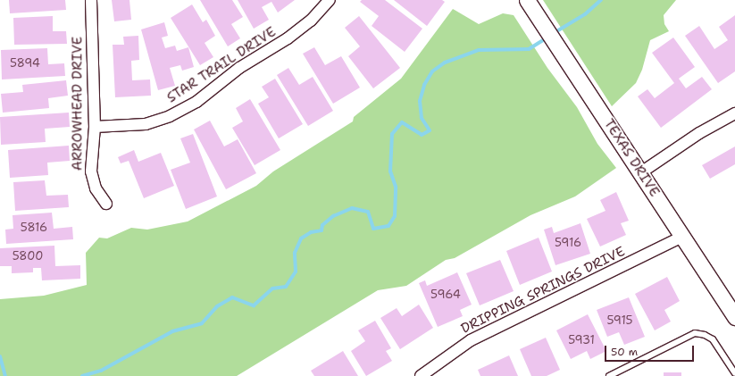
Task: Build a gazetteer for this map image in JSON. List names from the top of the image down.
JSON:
{
  "streets": {
    "street": [
      "STAR TRAIL DRIVE",
      "ARROWHEAD DRIVE",
      "TEXAS DRIVE",
      "DRIPPING SPRINGS DRIVE"
    ]
  },
  "crossings": [
    ["STAR TRAIL DRIVE", "ARROWHEAD DRIVE"],
    ["TEXAS DRIVE", "DRIPPING SPRINGS DRIVE"]
  ],
  "house_numbers": [
    "5894",
    "5816",
    "5916",
    "5800",
    "5964",
    "5915",
    "5931"
  ],
  "scale_bar": "50 m"
}
